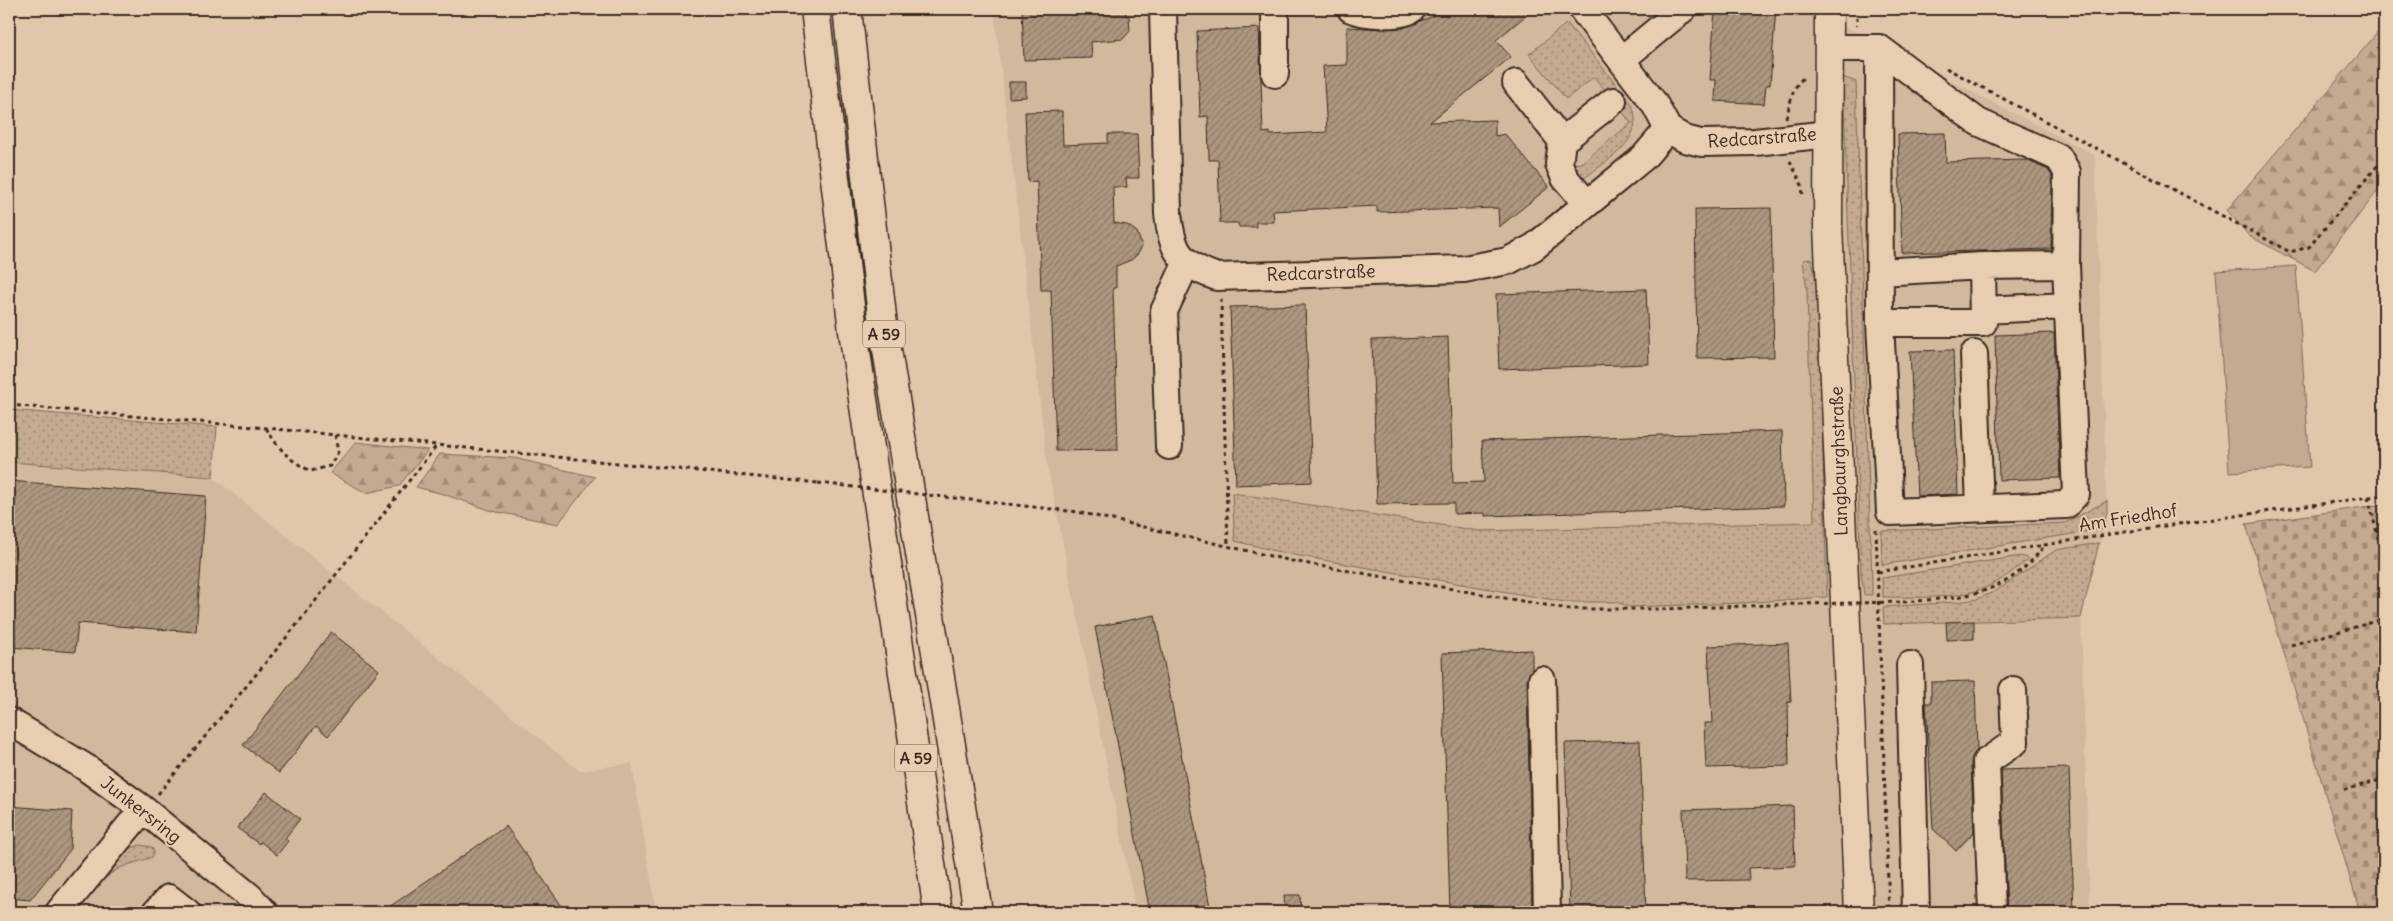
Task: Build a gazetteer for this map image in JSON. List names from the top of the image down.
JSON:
{
  "streets": {
    "main road": ["A 59", "Langbaurghstraße"],
    "street": ["Redcarstraße", "Junkersring"],
    "path": ["Am Friedhof"]
  },
  "crossings": [
    ["Redcarstraße", "Langbaurghstraße"]
  ]
}
